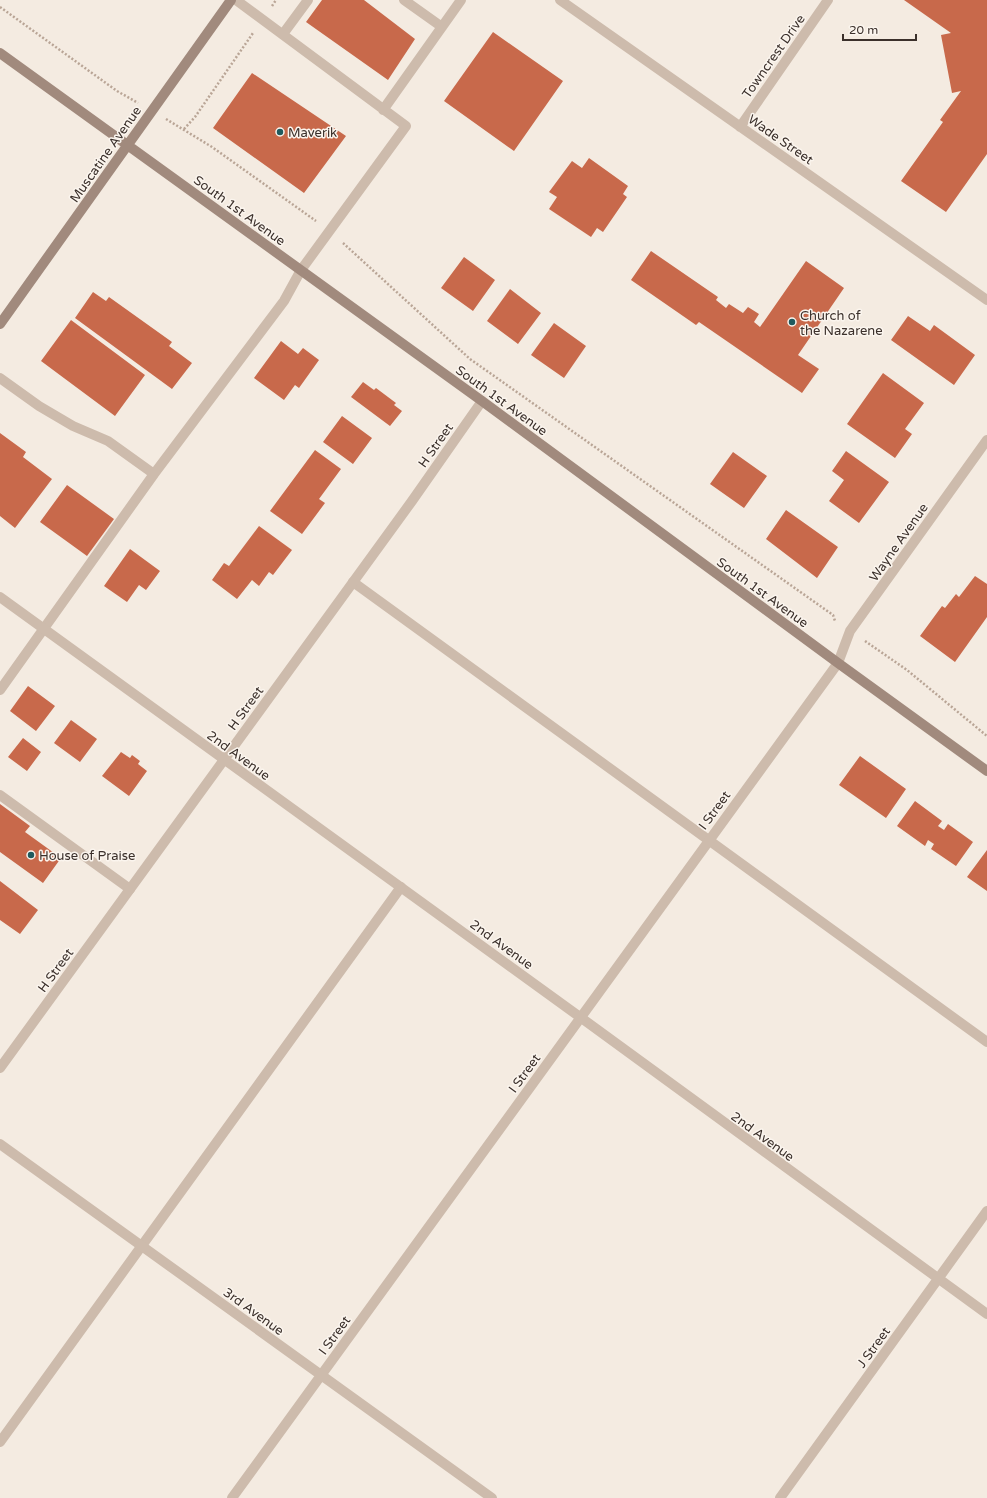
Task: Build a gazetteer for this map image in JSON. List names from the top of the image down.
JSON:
{
  "streets": {
    "main road": ["Muscatine Avenue", "South 1st Avenue"],
    "street": [
      "Towncrest Drive",
      "Wade Street",
      "H Street",
      "Wayne Avenue",
      "2nd Avenue",
      "I Street",
      "3rd Avenue",
      "J Street"
    ]
  },
  "crossings": [
    ["Towncrest Drive", "Wade Street"],
    ["Muscatine Avenue", "South 1st Avenue"],
    ["South 1st Avenue", "H Street"],
    ["South 1st Avenue", "Wayne Avenue"],
    ["South 1st Avenue", "I Street"],
    ["H Street", "2nd Avenue"],
    ["Wayne Avenue", "I Street"],
    ["2nd Avenue", "I Street"],
    ["2nd Avenue", "J Street"],
    ["I Street", "3rd Avenue"]
  ],
  "places": ["Maverik", "Church of the Nazarene", "House of Praise"],
  "scale_bar": "20 m"
}
